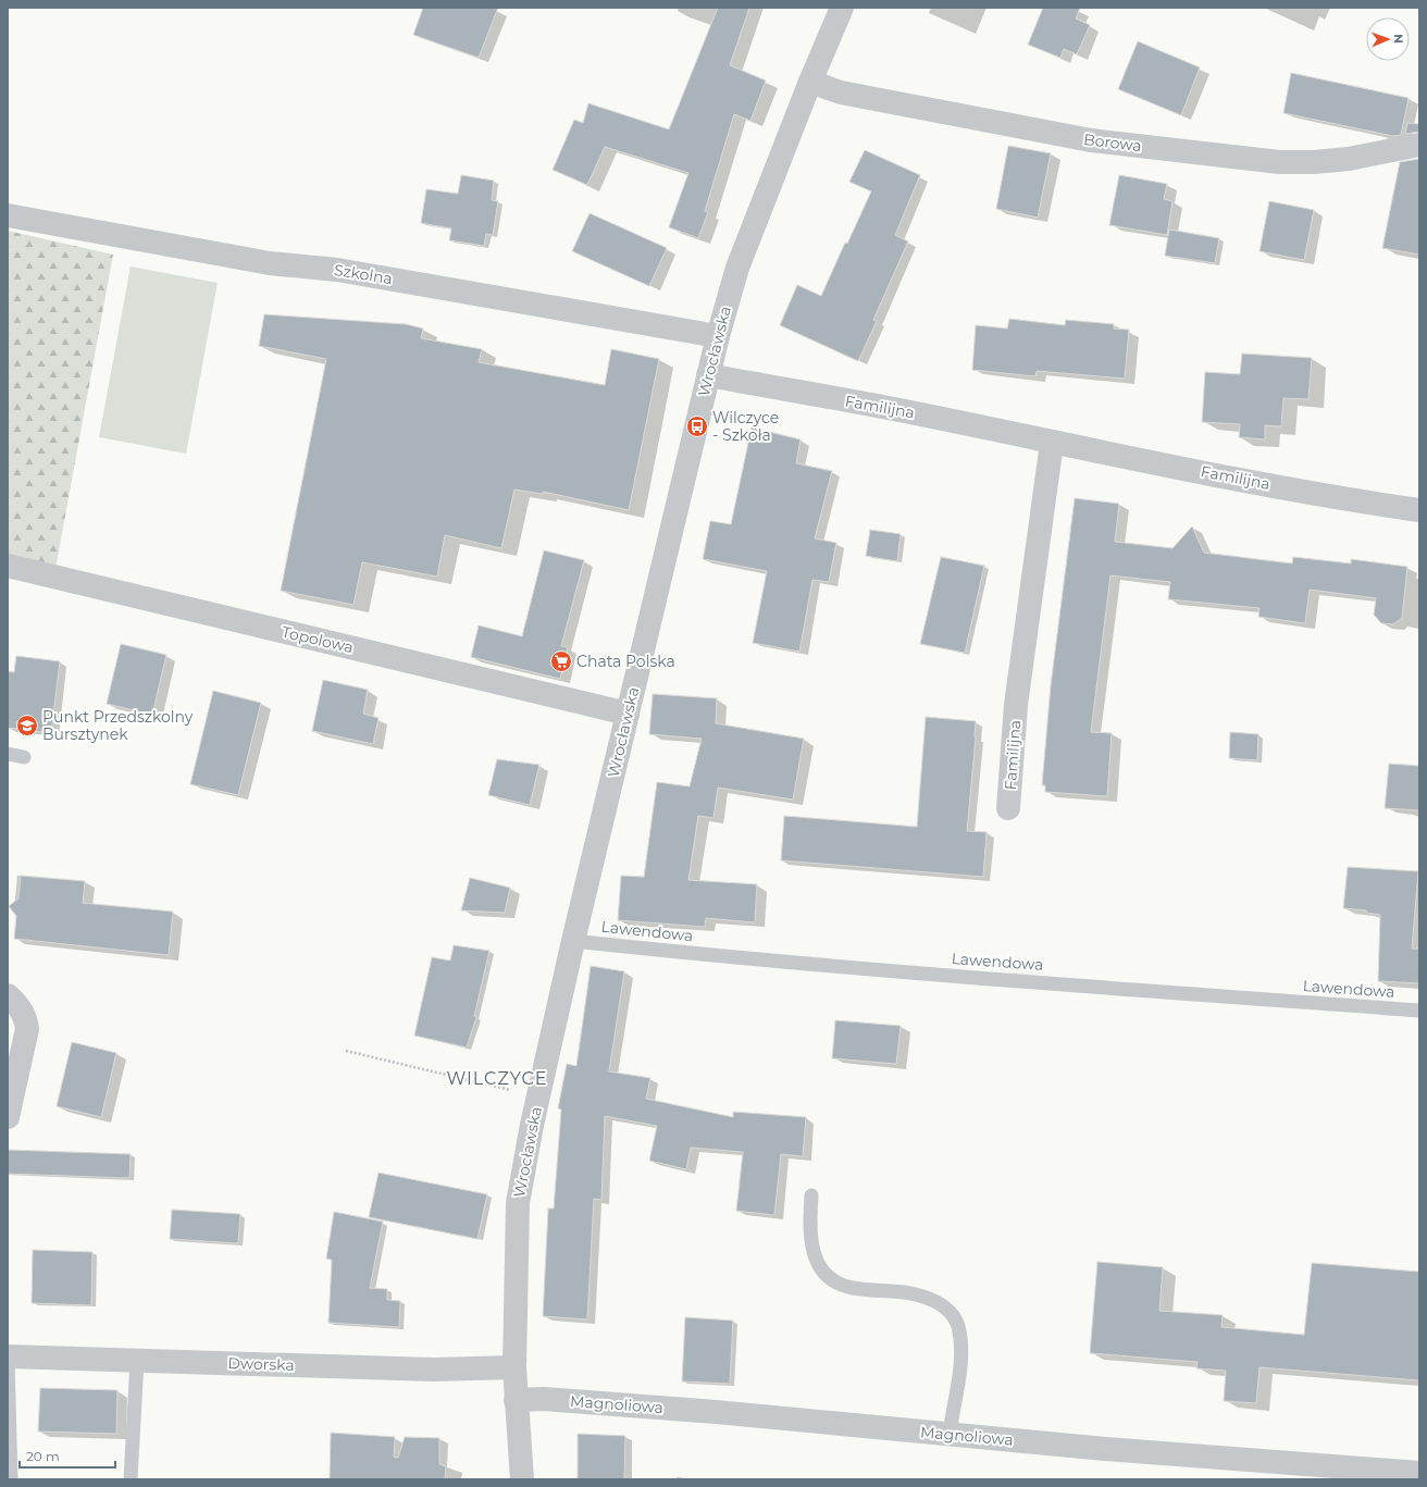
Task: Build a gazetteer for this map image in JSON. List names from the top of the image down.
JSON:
{
  "streets": {
    "street": [
      "Borowa",
      "Szkolna",
      "Wrocławska",
      "Familijna",
      "Topolowa",
      "Dworska",
      "Magnoliowa"
    ],
    "lane": ["Lawendowa"]
  },
  "crossings": [
    ["Borowa", "Wrocławska"],
    ["Szkolna", "Wrocławska"],
    ["Wrocławska", "Familijna"],
    ["Wrocławska", "Topolowa"],
    ["Wrocławska", "Lawendowa"],
    ["Wrocławska", "Dworska"],
    ["Wrocławska", "Magnoliowa"]
  ],
  "districts": ["WILCZYCE"],
  "places": {
    "bus stop": ["Wilczyce - Szkoła"],
    "supermarket": ["Chata Polska"],
    "school or university": ["Punkt Przedszkolny Bursztynek"]
  },
  "scale_bar": "20 m",
  "north": "right"
}
